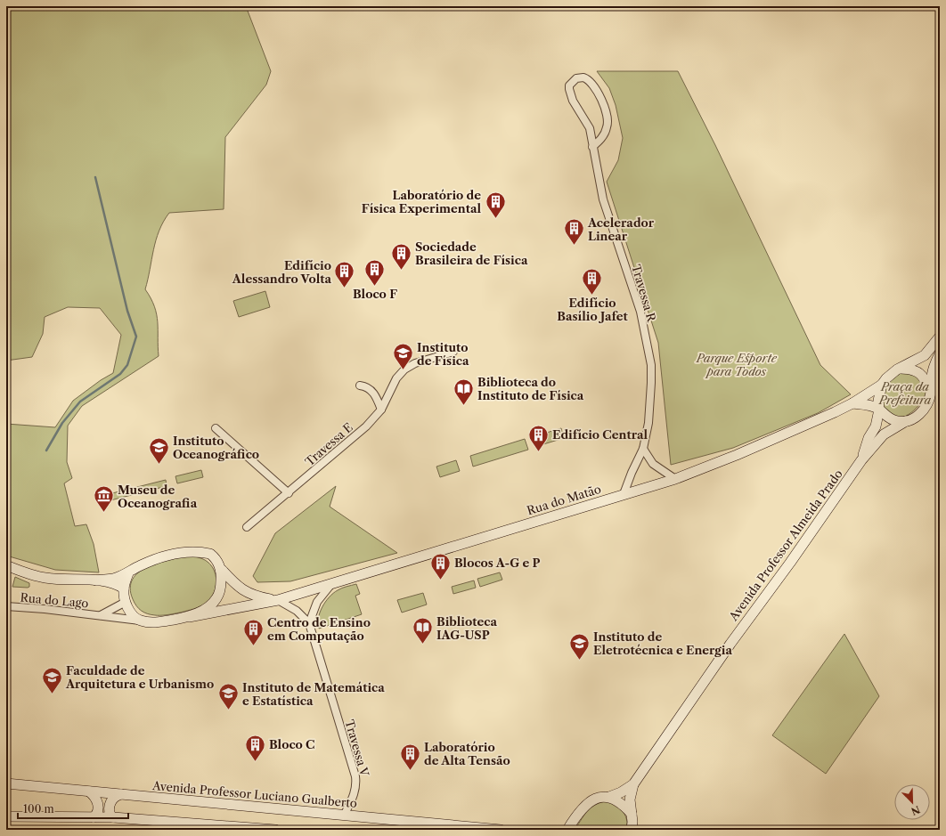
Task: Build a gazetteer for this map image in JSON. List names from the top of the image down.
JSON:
{
  "streets": {
    "street": [
      "Travessa R",
      "Travessa E",
      "Rua do Matão",
      "Avenida Professor Almeida Prado",
      "Rua do Lago",
      "Travessa V",
      "Avenida Professor Luciano Gualberto"
    ]
  },
  "crossings": [
    ["Travessa R", "Rua do Matão"],
    ["Rua do Matão", "Avenida Professor Almeida Prado"],
    ["Rua do Matão", "Rua do Lago"],
    ["Rua do Matão", "Travessa V"],
    ["Travessa V", "Avenida Professor Luciano Gualberto"]
  ],
  "parks": ["Parque Esporte para Todos", "Praça da Prefeitura"],
  "places": {
    "building": [
      "Laboratório de Física Experimental",
      "Acelerador Linear",
      "Sociedade Brasileira de Física",
      "Bloco F",
      "Edifício Alessandro Volta",
      "Edifício Basílio Jafet",
      "Edifício Central",
      "Blocos A-G e P",
      "Centro de Ensino em Computação",
      "Bloco C",
      "Laboratório de Alta Tensão"
    ],
    "school or university": [
      "Instituto de Física",
      "Instituto Oceanográfico",
      "Instituto de Eletrotécnica e Energia",
      "Faculdade de Arquitetura e Urbanismo",
      "Instituto de Matemática e Estatística"
    ],
    "library": ["Biblioteca do Instituto de Física", "Biblioteca IAG-USP"],
    "museum": ["Museu de Oceanografia"]
  },
  "scale_bar": "100 m",
  "north": "bottom right"
}
